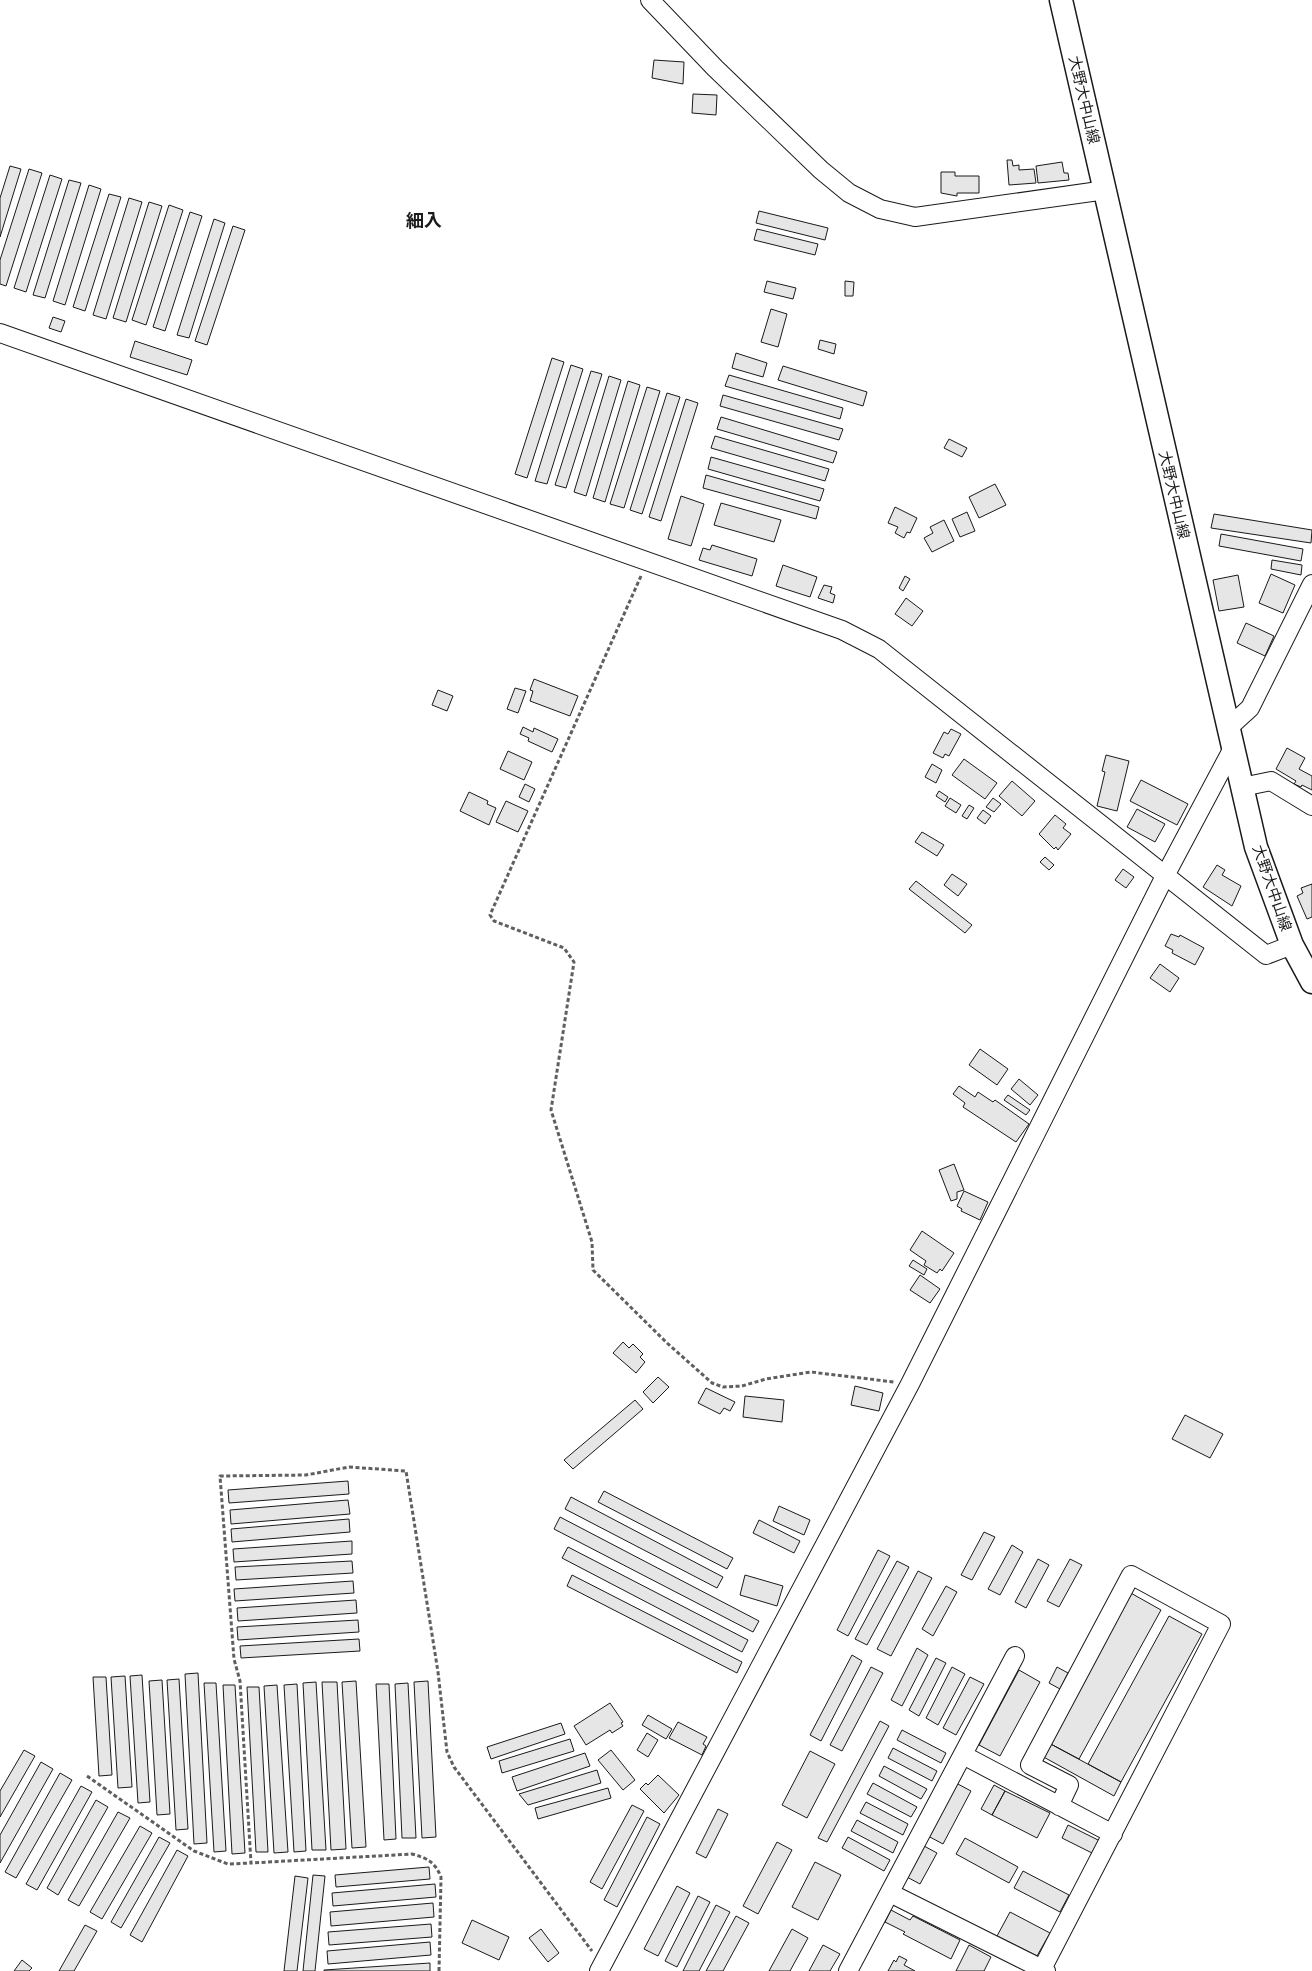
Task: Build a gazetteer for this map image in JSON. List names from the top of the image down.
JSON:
{
  "streets": {
    "main road": ["大野大中山線"]
  },
  "districts": ["細入"]
}
